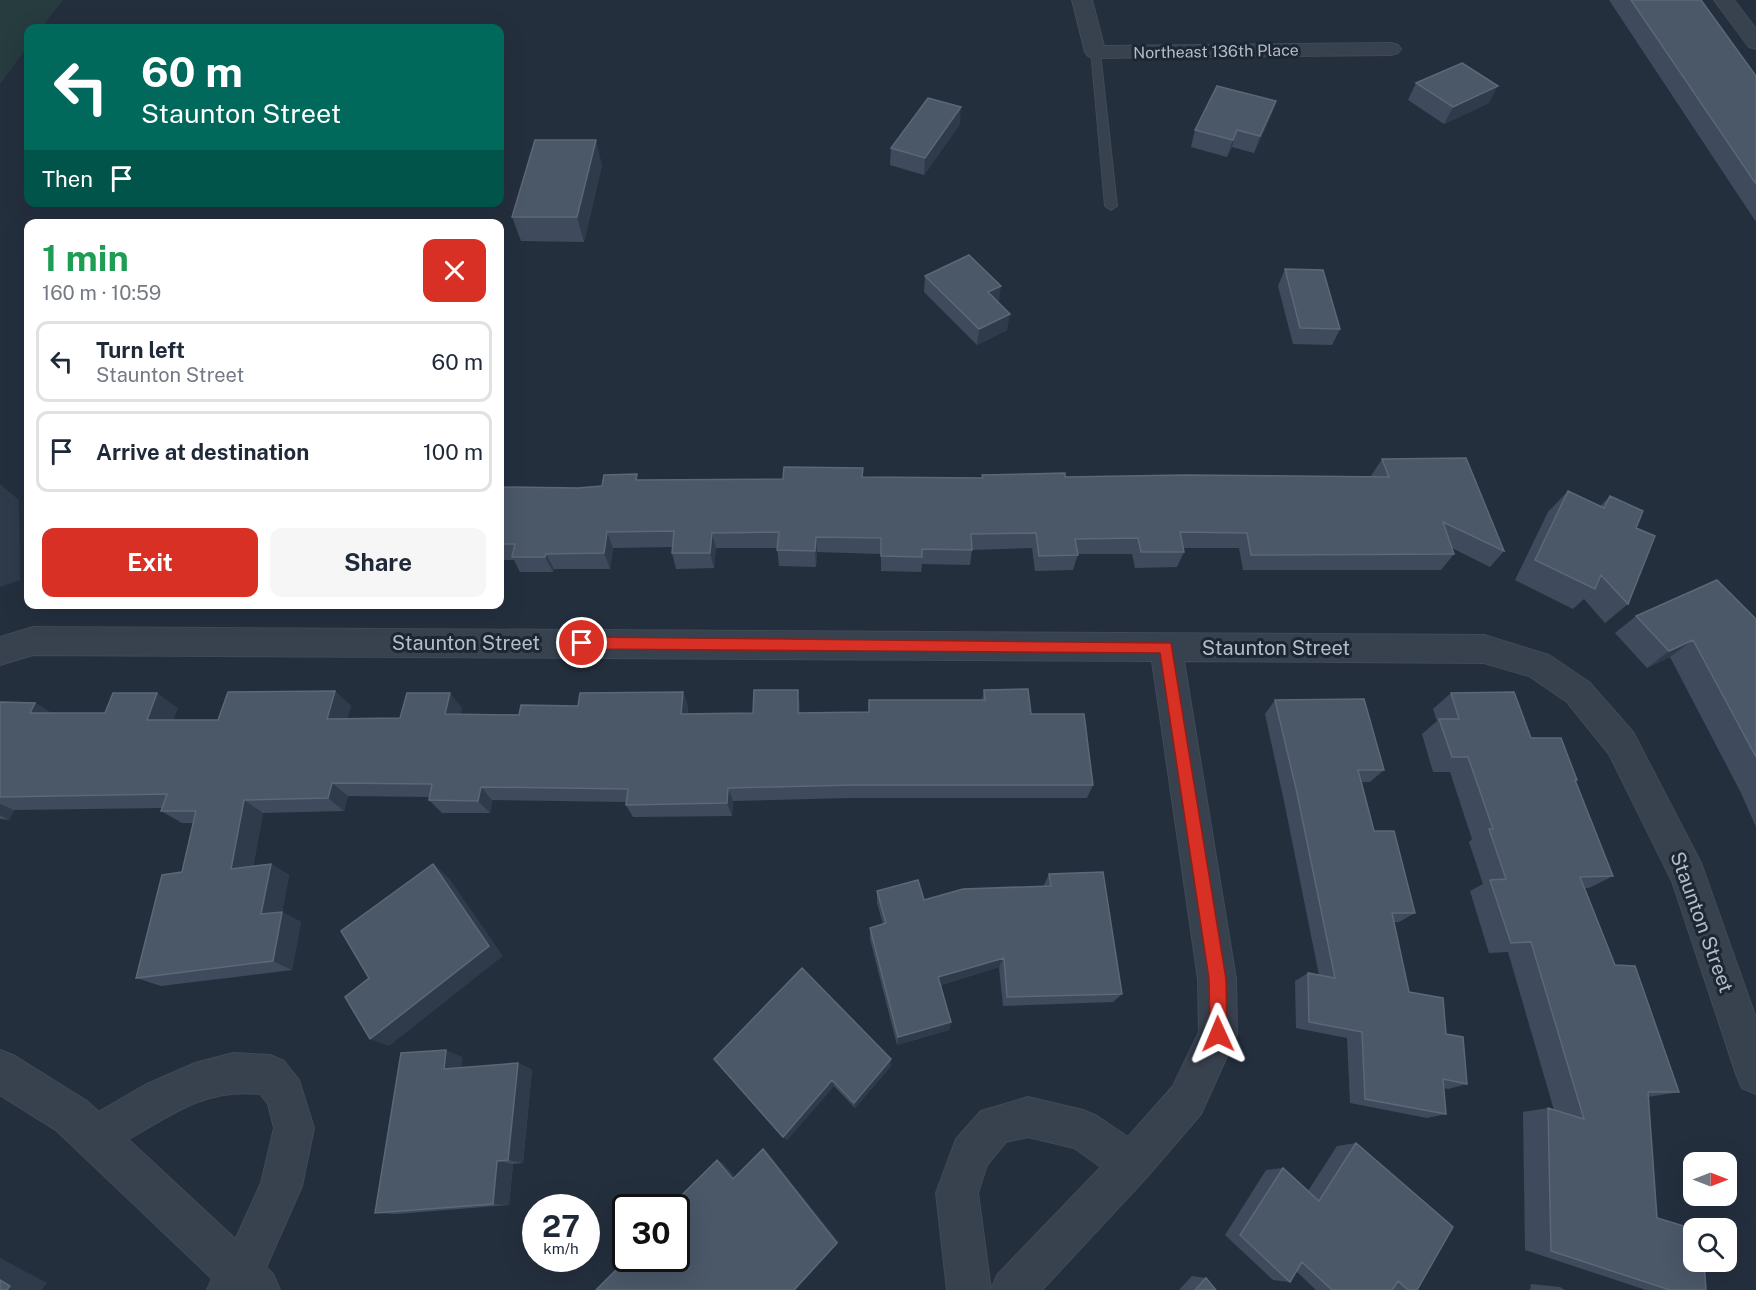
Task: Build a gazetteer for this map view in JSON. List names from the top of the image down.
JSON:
{
  "streets": {
    "street": ["Northeast 136th Place", "Staunton Street"]
  },
  "north": "right",
  "page": {
    "turn": ["60 m", "Staunton Street"],
    "then": "Then",
    "heading": ["1 min", "160 m · 10:59"],
    "list": [
      {
        "name": "Turn left",
        "note": "Staunton Street",
        "value": "60 m"
      },
      {
        "name": "Arrive at destination",
        "value": "100 m"
      }
    ],
    "buttons": ["Exit", "Share"],
    "speed": "27 km/h",
    "limit": "30"
  }
}
